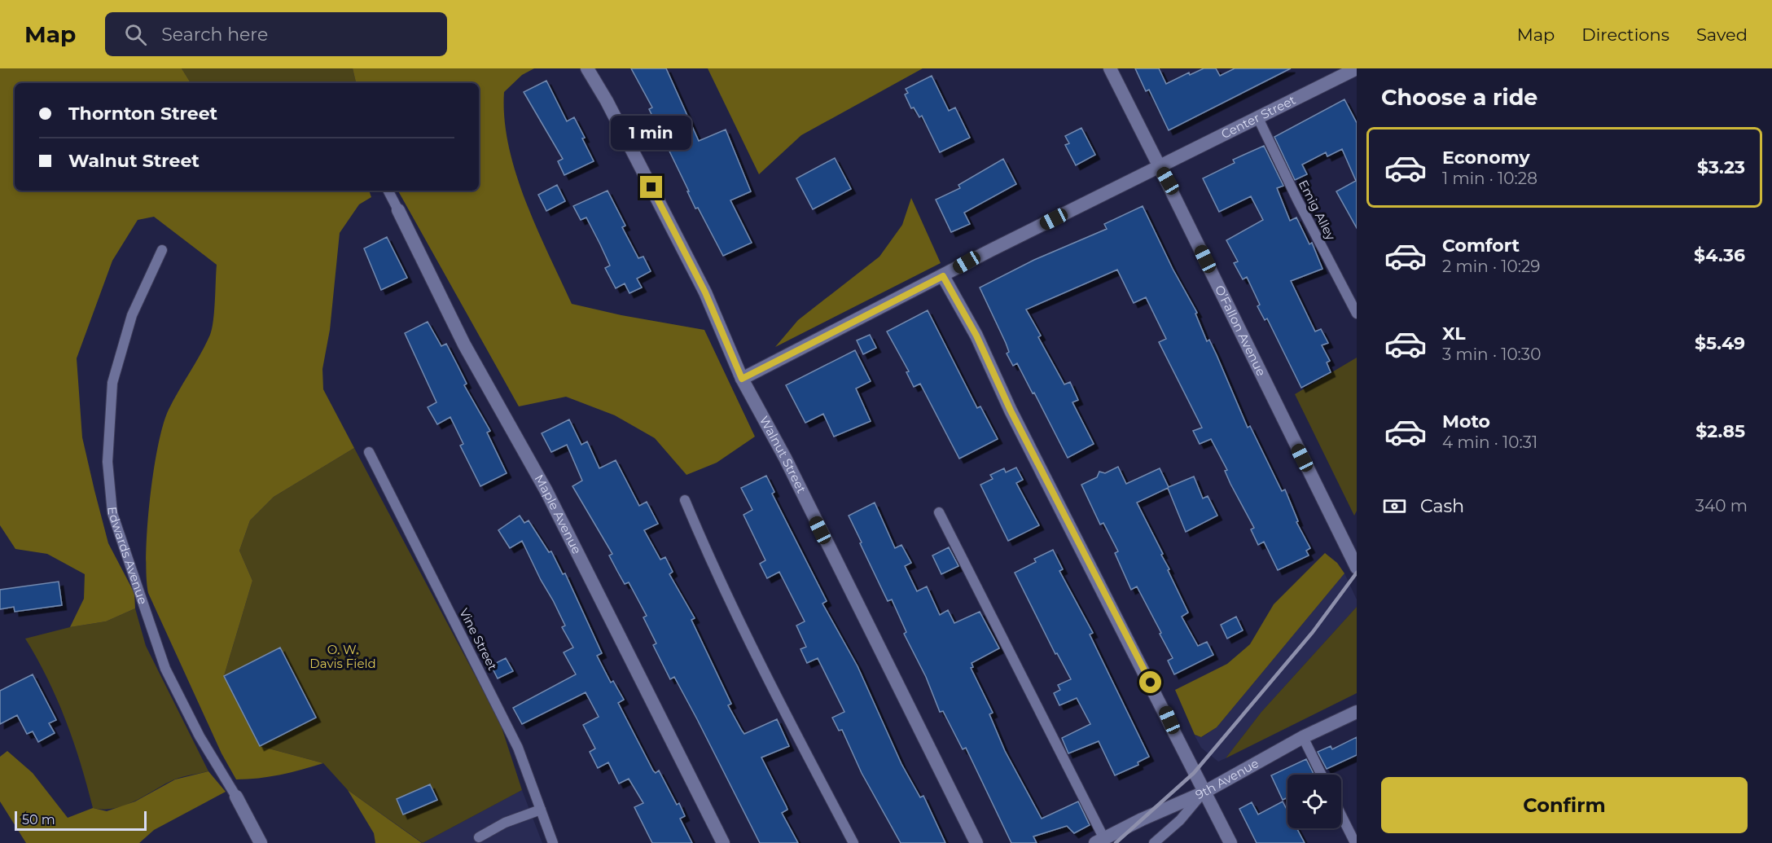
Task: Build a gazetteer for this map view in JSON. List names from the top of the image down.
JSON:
{
  "streets": {
    "street": [
      "Center Street",
      "O’Fallon Avenue",
      "Walnut Street",
      "Maple Avenue",
      "Edwards Avenue",
      "9th Avenue"
    ],
    "lane": ["Emig Alley", "Vine Street"]
  },
  "crossings": [
    ["Center Street", "Emig Alley"],
    ["Center Street", "O’Fallon Avenue"],
    ["Center Street", "Walnut Street"]
  ],
  "parks": ["O. W. Davis Field"],
  "scale_bar": "50 m",
  "page": {
    "header": "Map",
    "search": "Search here",
    "nav": ["Map", "Directions", "Saved"],
    "heading": "Choose a ride",
    "banner": ["Thornton Street", "Walnut Street"],
    "bubble": "1 min",
    "list": [
      {
        "name": "Economy",
        "note": "1 min · 10:28",
        "value": "$3.23"
      },
      {
        "name": "Comfort",
        "note": "2 min · 10:29",
        "value": "$4.36"
      },
      {
        "name": "XL",
        "note": "3 min · 10:30",
        "value": "$5.49"
      },
      {
        "name": "Moto",
        "note": "4 min · 10:31",
        "value": "$2.85"
      }
    ],
    "pay": ["Cash", "340 m"],
    "buttons": "Confirm",
    "scale": "50 m"
  }
}
